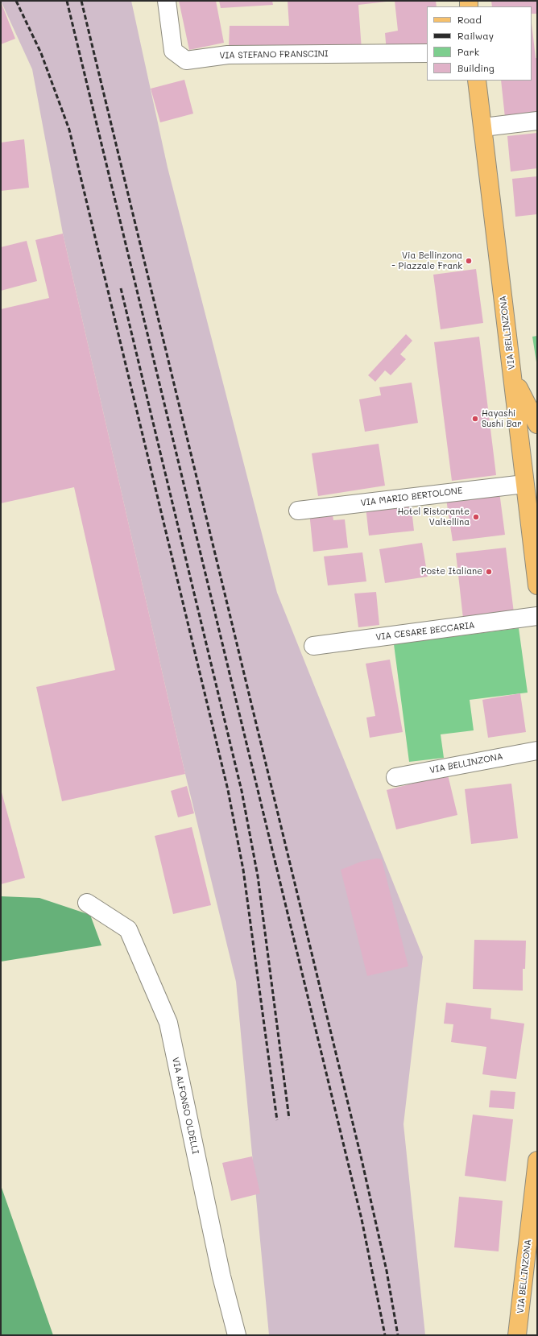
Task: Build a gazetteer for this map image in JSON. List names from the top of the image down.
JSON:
{
  "streets": {
    "main road": ["VIA BELLINZONA"],
    "street": [
      "VIA STEFANO FRANSCINI",
      "VIA MARIO BERTOLONE",
      "VIA CESARE BECCARIA",
      "VIA ALFONSO OLDELLI"
    ]
  },
  "crossings": [
    ["VIA BELLINZONA", "VIA MARIO BERTOLONE"]
  ],
  "places": [
    "Via Bellinzona - Piazzale Frank",
    "Hayashi Sushi Bar",
    "Hotel Ristorante Valtellina",
    "Poste Italiane"
  ],
  "legend": [
    "Road",
    "Railway",
    "Park",
    "Building"
  ]
}
